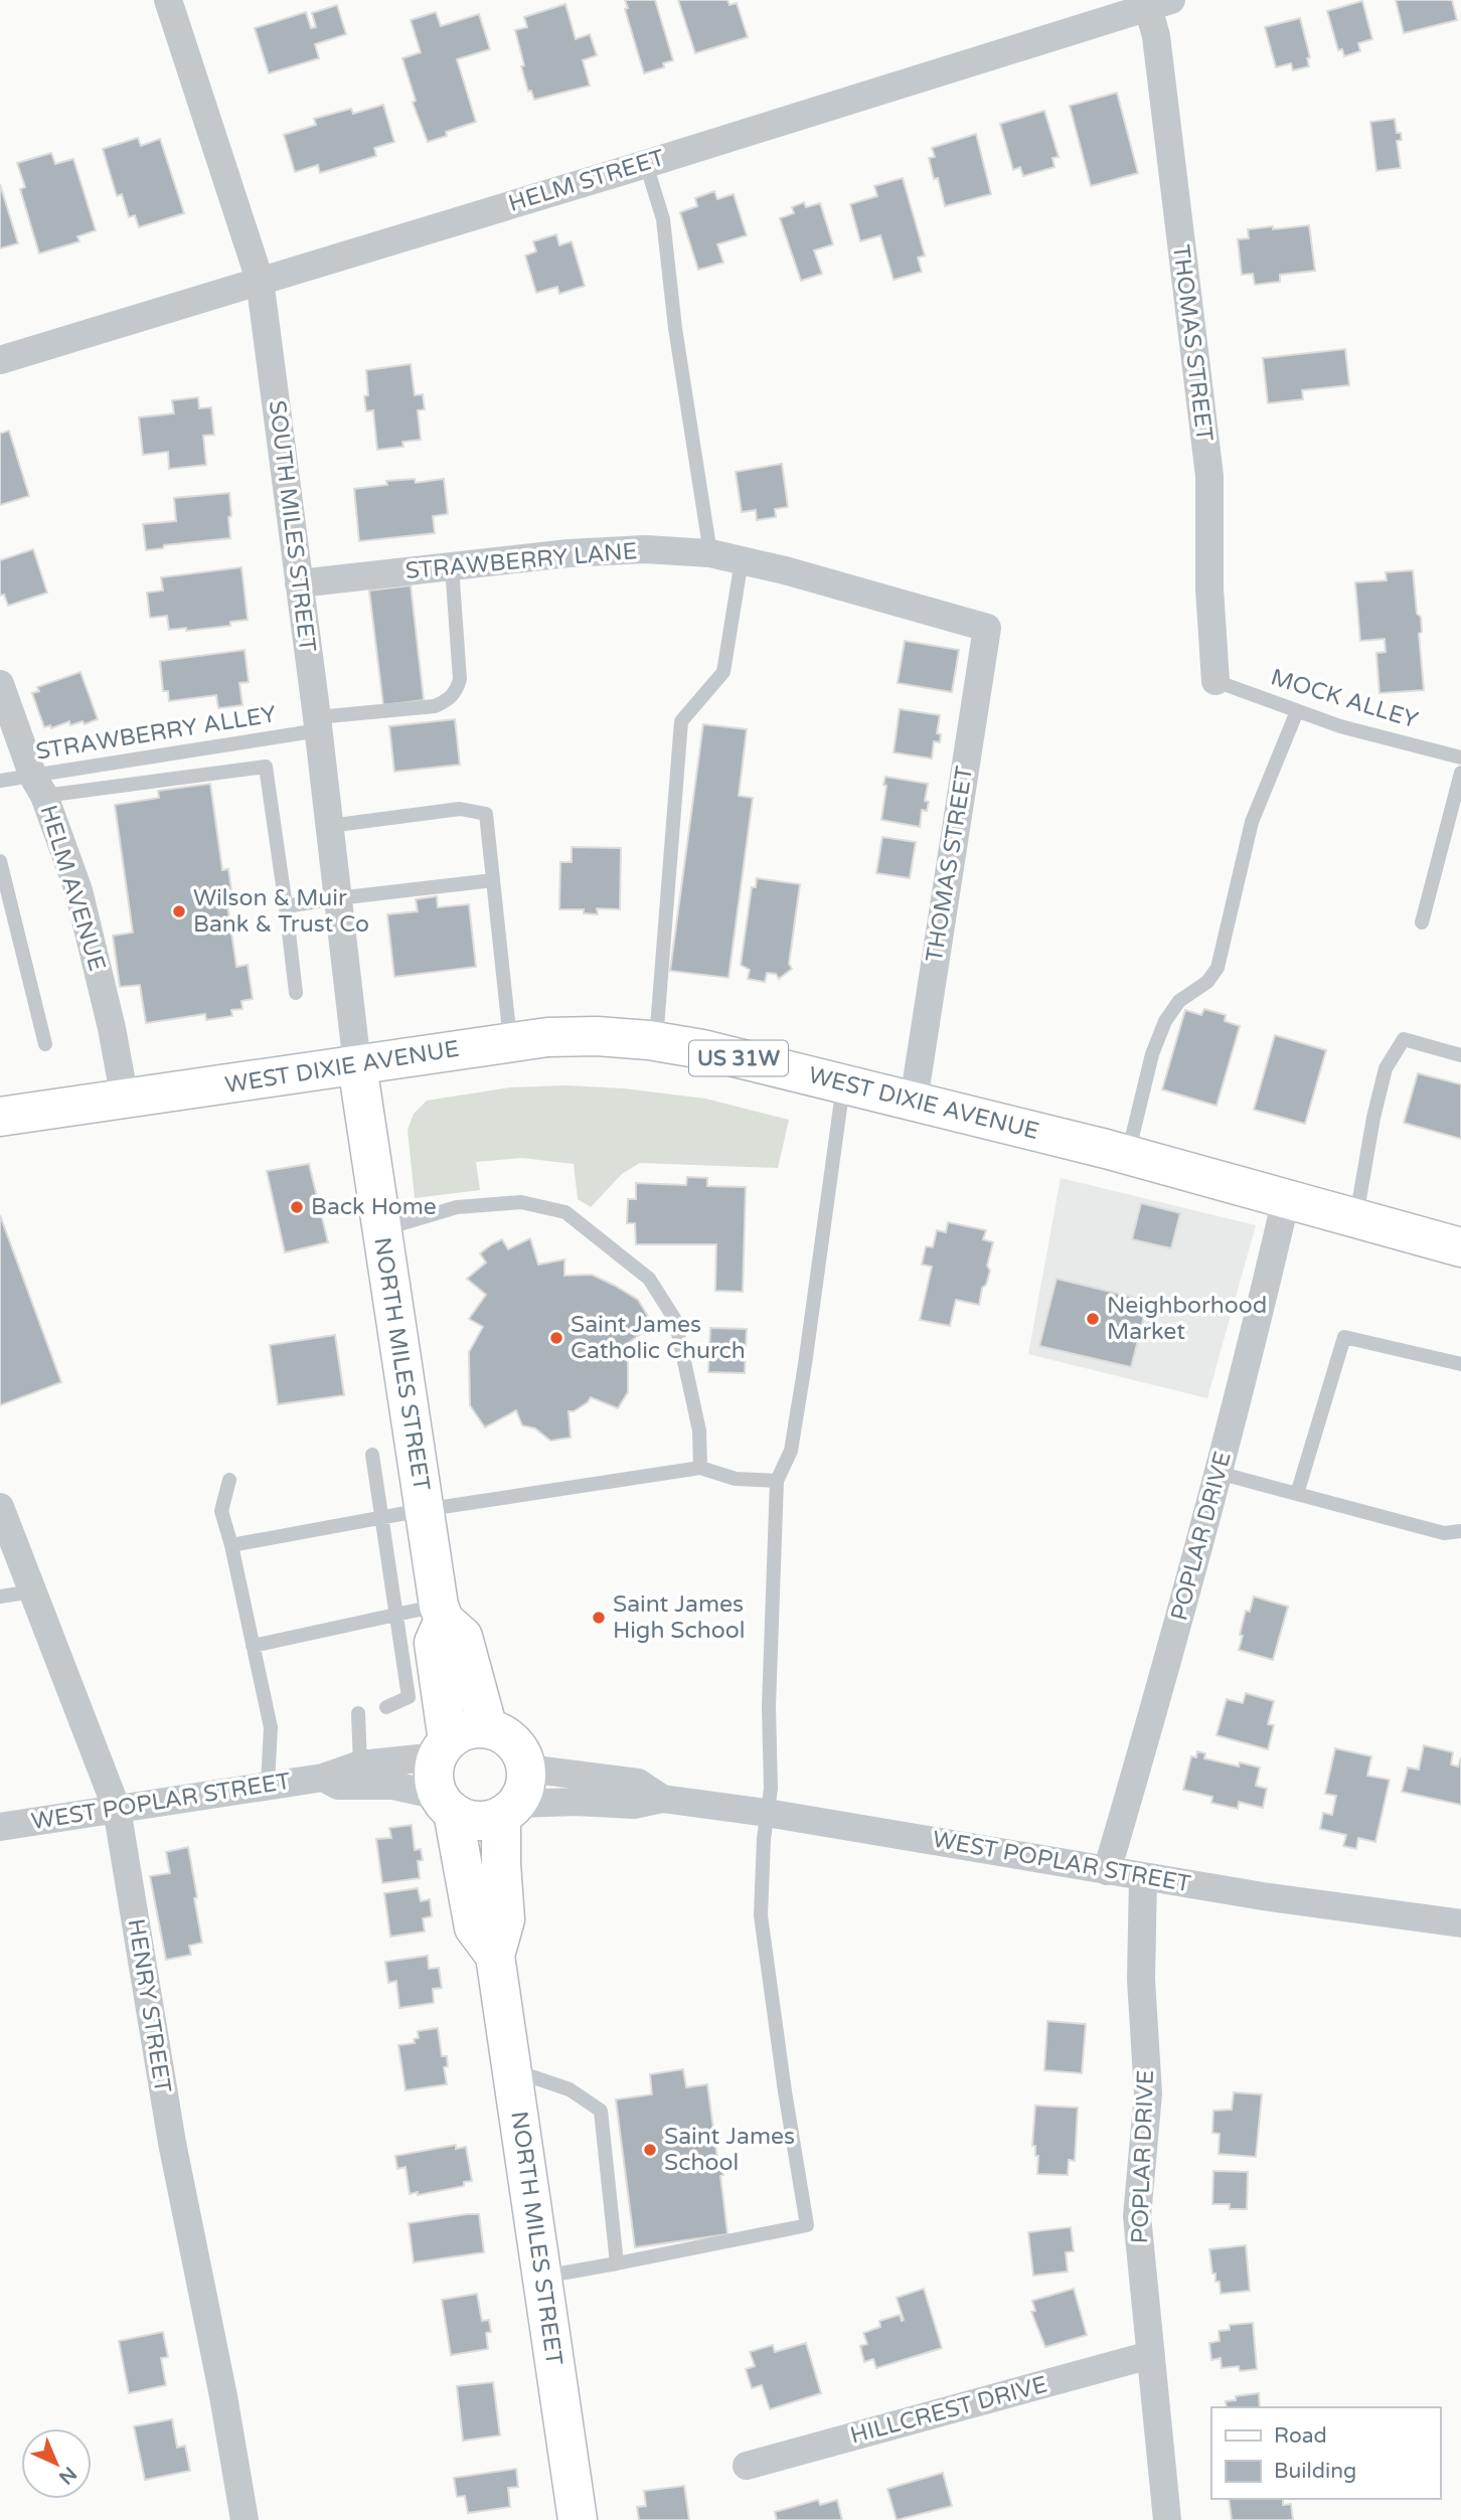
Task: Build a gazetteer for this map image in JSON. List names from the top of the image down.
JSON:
{
  "streets": {
    "main road": ["US 31W", "WEST DIXIE AVENUE", "NORTH MILES STREET"],
    "street": [
      "HELM STREET",
      "THOMAS STREET",
      "SOUTH MILES STREET",
      "STRAWBERRY LANE",
      "HELM AVENUE",
      "POPLAR DRIVE",
      "WEST POPLAR STREET",
      "HENRY STREET",
      "HILLCREST DRIVE"
    ],
    "lane": ["MOCK ALLEY", "STRAWBERRY ALLEY"]
  },
  "crossings": [
    ["HELM STREET", "THOMAS STREET"],
    ["HELM STREET", "SOUTH MILES STREET"],
    ["THOMAS STREET", "STRAWBERRY LANE"],
    ["THOMAS STREET", "MOCK ALLEY"],
    ["THOMAS STREET", "WEST DIXIE AVENUE"],
    ["SOUTH MILES STREET", "STRAWBERRY LANE"],
    ["SOUTH MILES STREET", "STRAWBERRY ALLEY"],
    ["SOUTH MILES STREET", "WEST DIXIE AVENUE"],
    ["SOUTH MILES STREET", "NORTH MILES STREET"],
    ["STRAWBERRY LANE", "STRAWBERRY ALLEY"],
    ["STRAWBERRY ALLEY", "HELM AVENUE"],
    ["HELM AVENUE", "WEST DIXIE AVENUE"],
    ["WEST DIXIE AVENUE", "NORTH MILES STREET"],
    ["WEST DIXIE AVENUE", "POPLAR DRIVE"],
    ["NORTH MILES STREET", "WEST POPLAR STREET"],
    ["POPLAR DRIVE", "WEST POPLAR STREET"],
    ["POPLAR DRIVE", "HILLCREST DRIVE"],
    ["WEST POPLAR STREET", "HENRY STREET"]
  ],
  "places": [
    "Wilson & Muir Bank & Trust Co",
    "Back Home",
    "Neighborhood Market",
    "Saint James Catholic Church",
    "Saint James High School",
    "Saint James School"
  ],
  "legend": ["Road", "Building"],
  "north": "bottom right"
}
